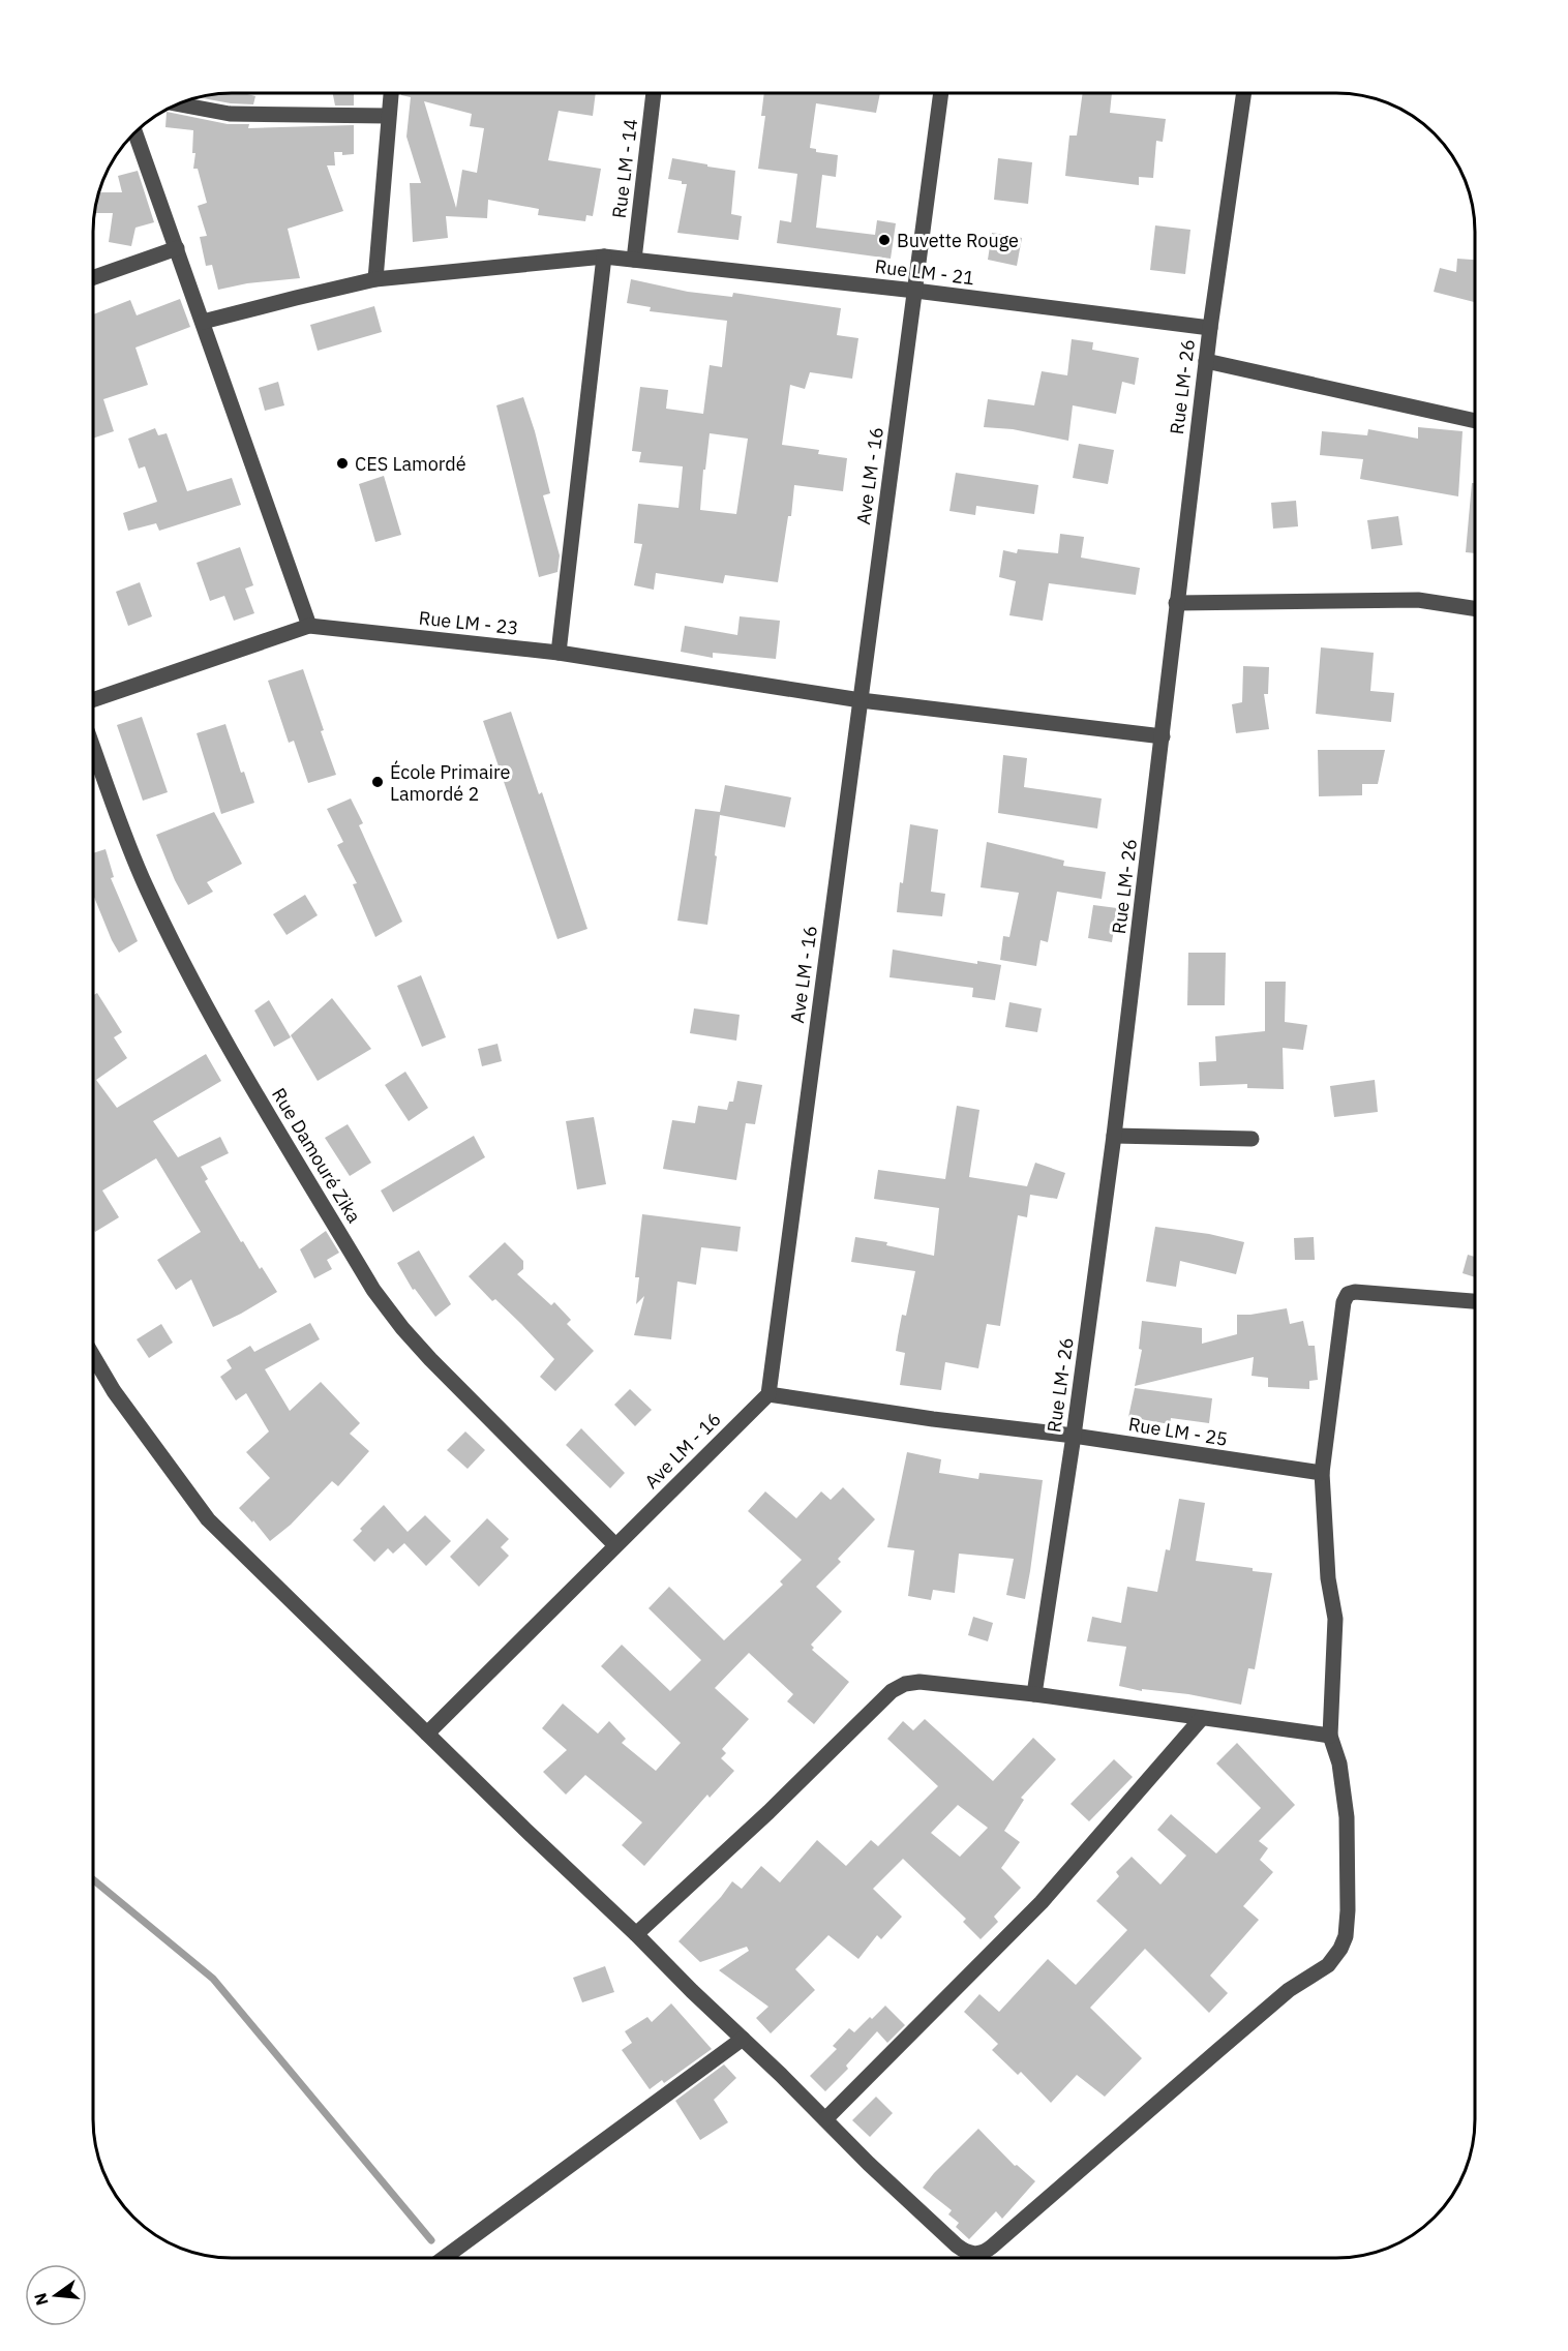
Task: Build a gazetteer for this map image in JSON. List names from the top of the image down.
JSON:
{
  "streets": {
    "street": [
      "Rue LM - 14",
      "Rue LM - 21",
      "Rue LM- 26",
      "Ave LM - 16",
      "Rue LM - 23",
      "Rue Damouré Zika",
      "Rue LM - 25"
    ]
  },
  "crossings": [
    ["Rue LM - 14", "Rue LM - 21"],
    ["Rue LM - 21", "Rue LM- 26"],
    ["Rue LM - 21", "Ave LM - 16"],
    ["Rue LM- 26", "Rue LM - 23"],
    ["Rue LM- 26", "Rue LM - 25"],
    ["Ave LM - 16", "Rue LM - 23"],
    ["Ave LM - 16", "Rue Damouré Zika"],
    ["Ave LM - 16", "Rue LM - 25"]
  ],
  "places": ["Buvette Rouge", "CES Lamordé", "École Primaire Lamordé 2"],
  "north": "left"
}
